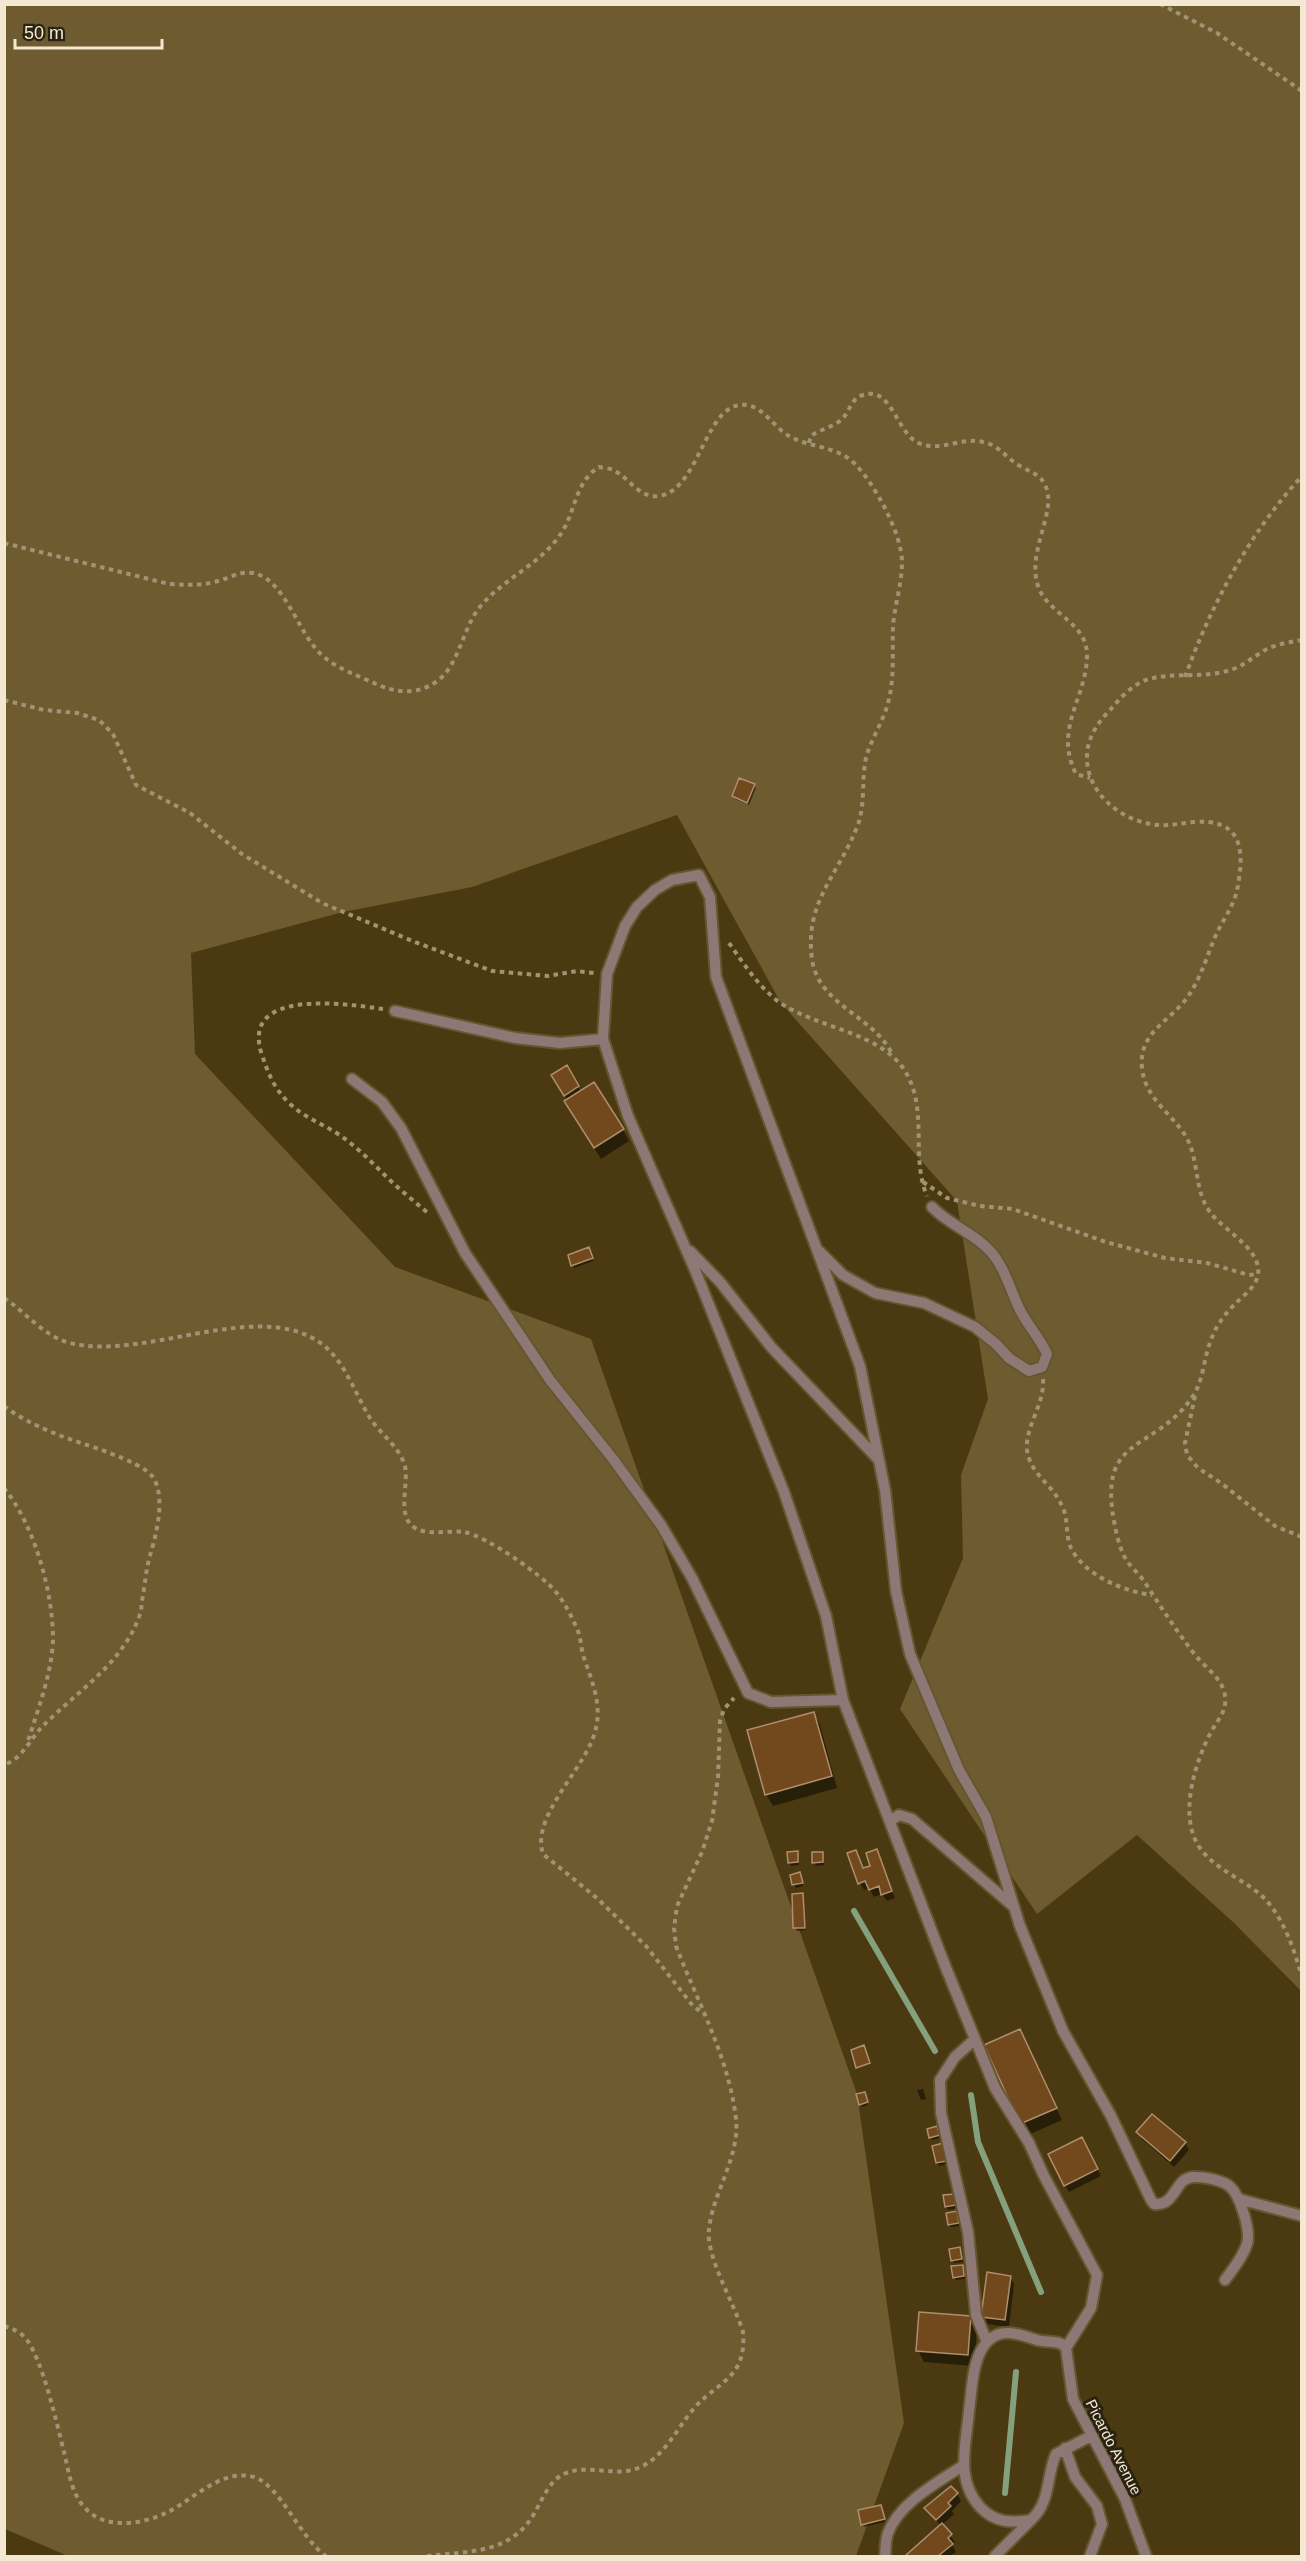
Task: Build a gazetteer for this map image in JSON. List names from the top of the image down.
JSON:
{
  "streets": {
    "lane": ["Picardo Avenue"]
  },
  "scale_bar": "50 m"
}
